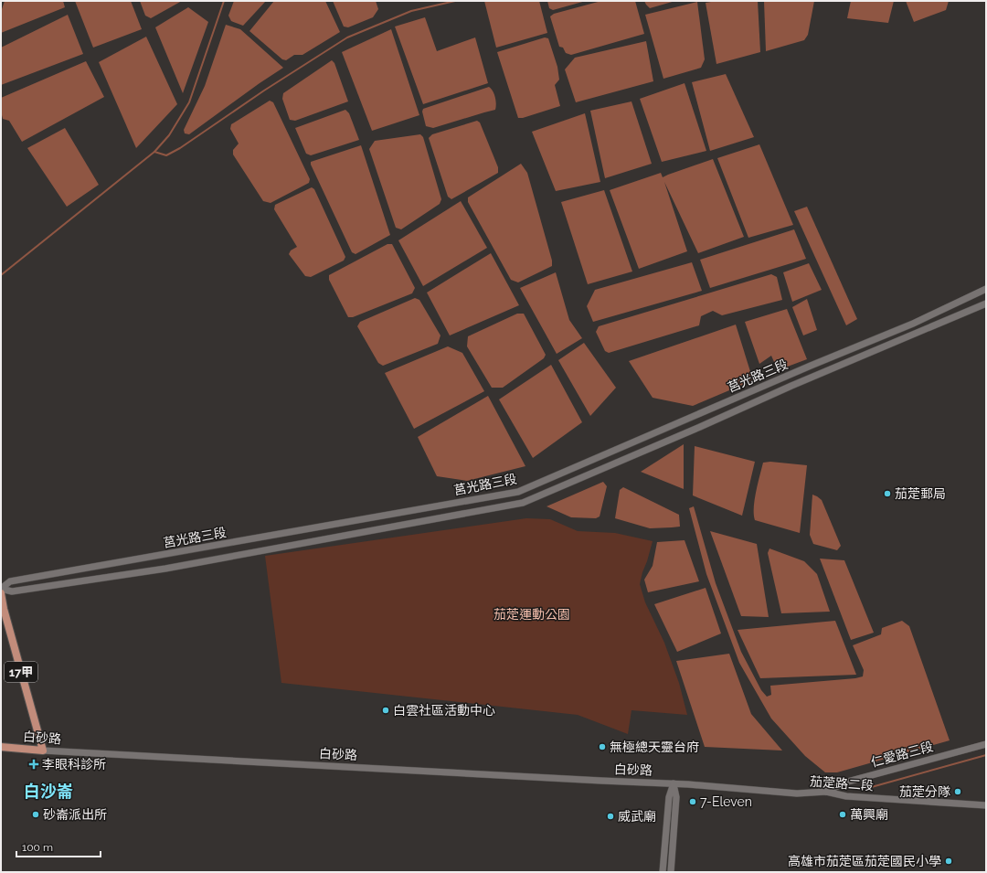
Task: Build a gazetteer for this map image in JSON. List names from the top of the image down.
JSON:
{
  "streets": {
    "main road": ["17甲", "白砂路"],
    "street": ["莒光路三段", "仁愛路三段", "茄萣路二段"]
  },
  "crossings": [
    ["17甲", "白砂路"],
    ["白砂路", "茄萣路二段"],
    ["仁愛路三段", "茄萣路二段"]
  ],
  "districts": ["白沙崙"],
  "parks": ["茄萣運動公園"],
  "places": {
    "other": [
      "茄萣郵局",
      "白雲社區活動中心",
      "無極總天靈台府",
      "茄萣分隊",
      "7-Eleven",
      "砂崙派出所",
      "萬興廟",
      "威武廟",
      "高雄市茄萣區茄萣國民小學"
    ],
    "health": ["李眼科診所"]
  },
  "scale_bar": "100 m"
}
